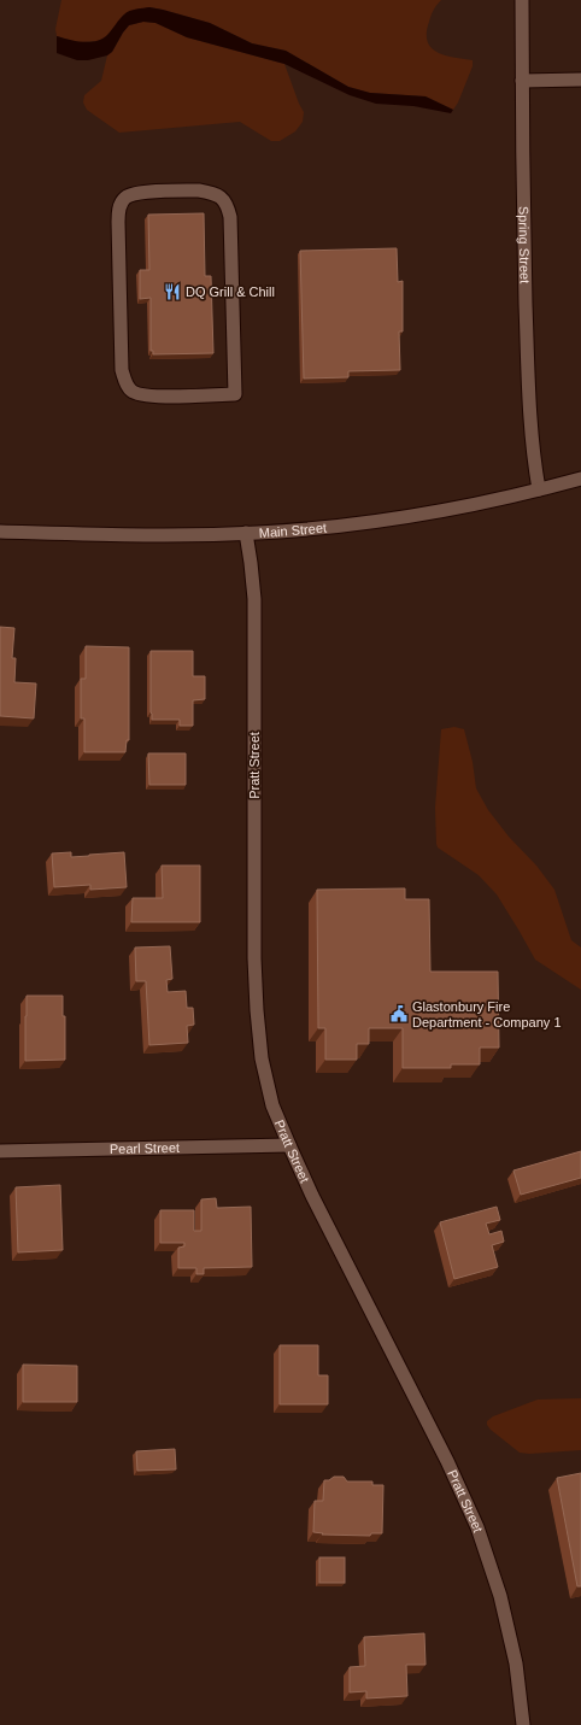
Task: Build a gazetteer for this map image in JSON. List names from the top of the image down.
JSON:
{
  "streets": {
    "street": [
      "Spring Street",
      "Main Street",
      "Pratt Street",
      "Pearl Street"
    ]
  },
  "crossings": [
    ["Spring Street", "Main Street"],
    ["Main Street", "Pratt Street"],
    ["Pratt Street", "Pearl Street"]
  ],
  "places": {
    "restaurant": ["DQ Grill & Chill"],
    "public building": ["Glastonbury Fire Department - Company 1"]
  }
}
